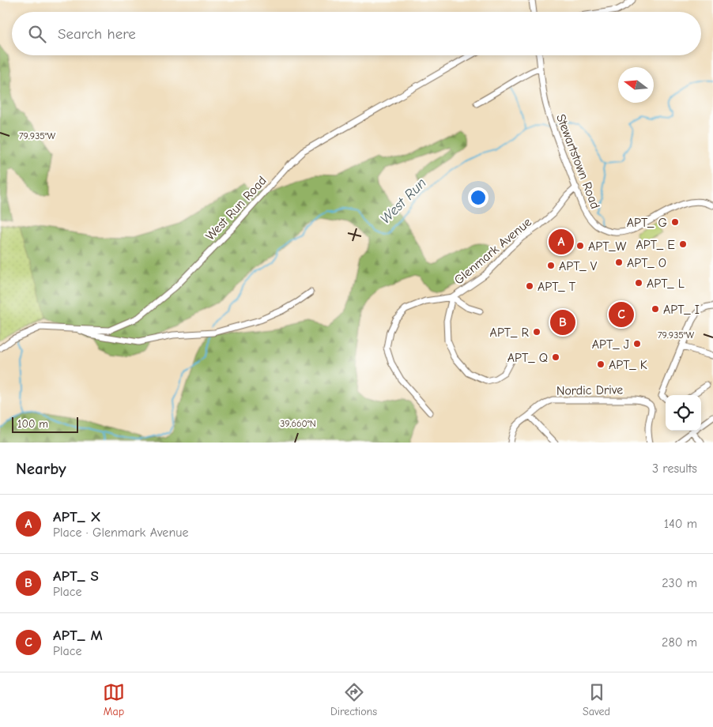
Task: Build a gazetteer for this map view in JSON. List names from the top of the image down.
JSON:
{
  "streets": {
    "street": [
      "Stewartstown Road",
      "West Run Road",
      "Glenmark Avenue",
      "Nordic Drive"
    ]
  },
  "crossings": [
    ["Stewartstown Road", "Glenmark Avenue"]
  ],
  "water": ["West Run"],
  "places": [
    "APT_ G",
    "APT_ E",
    "APT_W",
    "APT_ O",
    "APT_ V",
    "APT_ L",
    "APT_ T",
    "APT_ I",
    "APT_ R",
    "APT_ J",
    "APT_ Q",
    "APT_ K"
  ],
  "scale_bar": "100 m",
  "north": "left",
  "page": {
    "search": "Search here",
    "pins": ["A", "C", "B"],
    "scale": "100 m",
    "heading": ["Nearby", "3 results"],
    "list": [
      {
        "mark": "A",
        "name": "APT_ X",
        "note": "Place · Glenmark Avenue",
        "value": "140 m"
      },
      {
        "mark": "B",
        "name": "APT_ S",
        "note": "Place",
        "value": "230 m"
      },
      {
        "mark": "C",
        "name": "APT_ M",
        "note": "Place",
        "value": "280 m"
      }
    ],
    "nav": ["Map", "Directions", "Saved"]
  },
  "coordinates": ["79.935°W", "39.660°N"]
}
